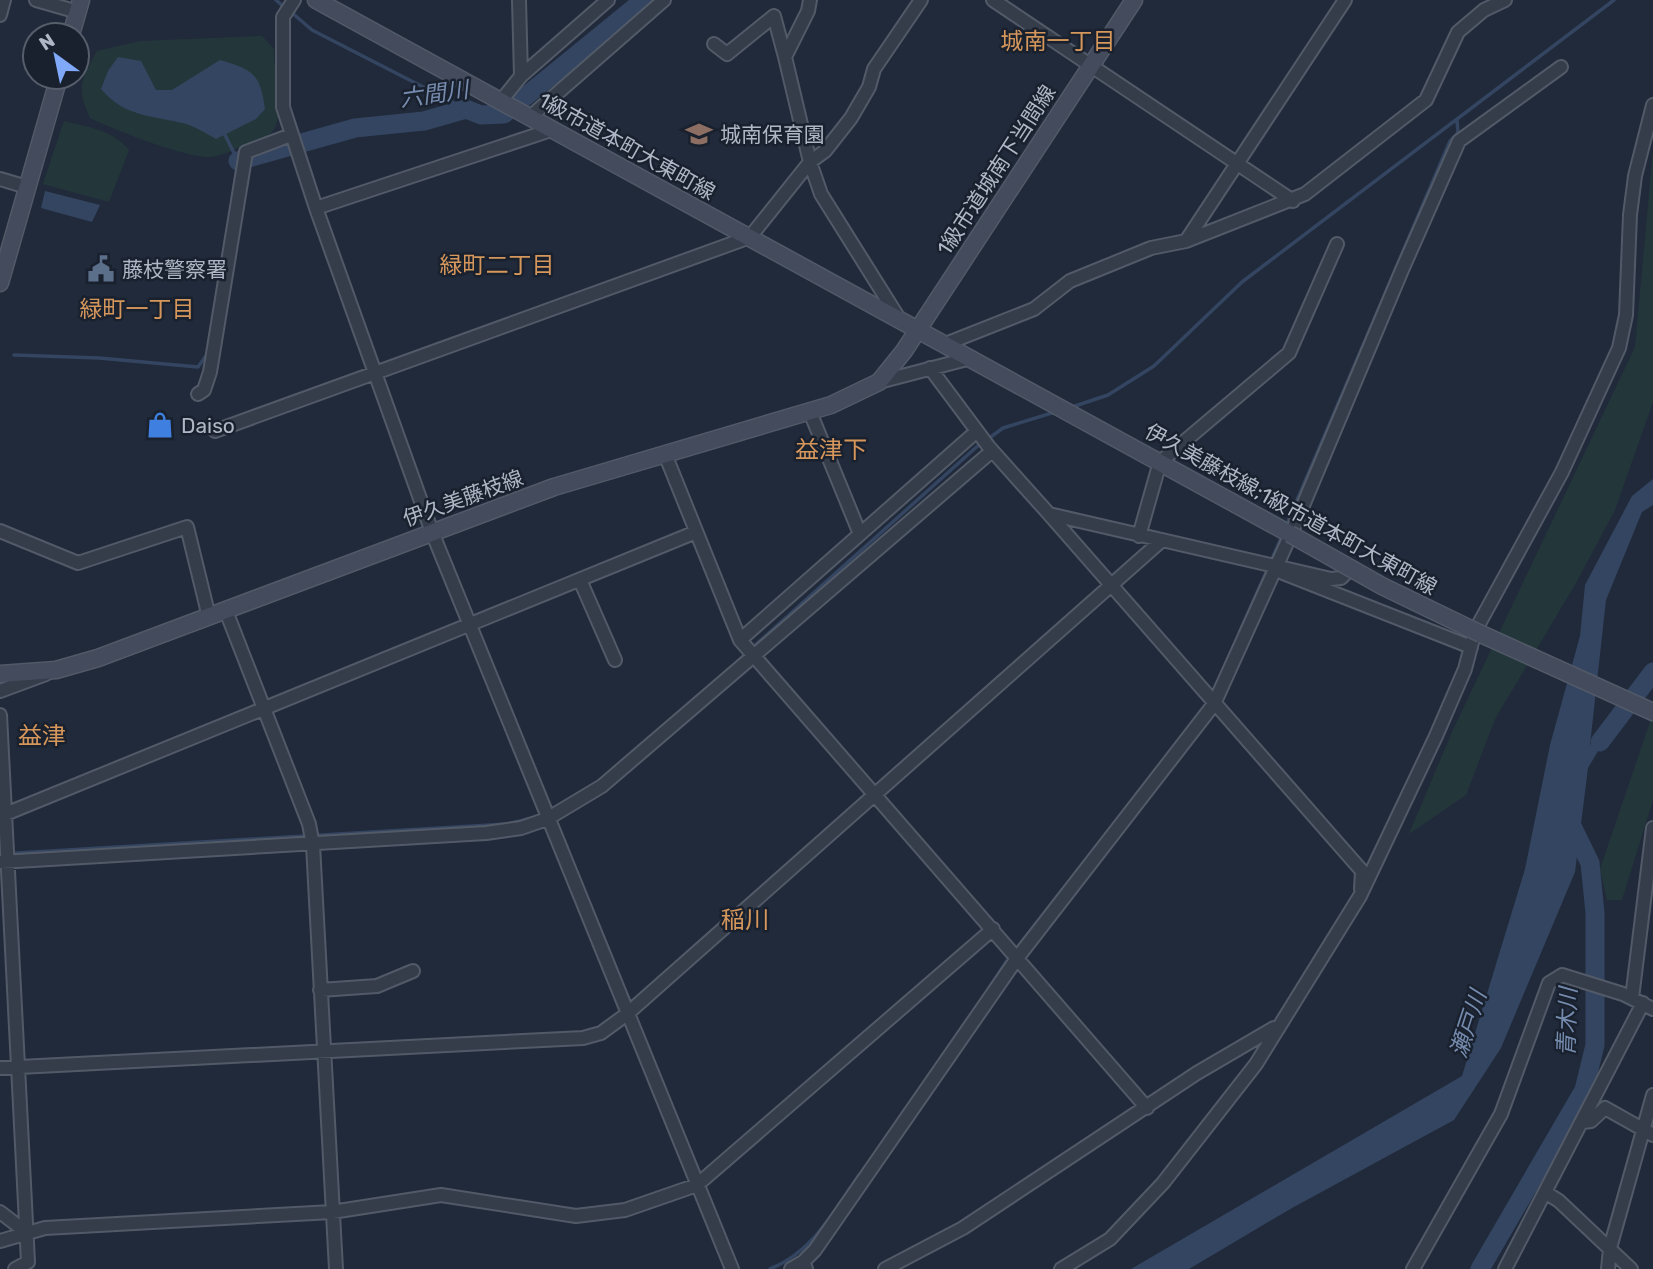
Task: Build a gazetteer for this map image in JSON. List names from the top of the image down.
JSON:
{
  "streets": {
    "main road": [
      "1級市道本町大東町線",
      "1級市道城南下当間線",
      "伊久美藤枝線",
      "伊久美藤枝線;1級市道本町大東町線"
    ]
  },
  "crossings": [
    ["1級市道本町大東町線", "1級市道城南下当間線"],
    ["1級市道本町大東町線", "伊久美藤枝線"],
    ["1級市道本町大東町線", "伊久美藤枝線;1級市道本町大東町線"],
    ["1級市道城南下当間線", "伊久美藤枝線"],
    ["1級市道城南下当間線", "伊久美藤枝線;1級市道本町大東町線"],
    ["伊久美藤枝線", "伊久美藤枝線;1級市道本町大東町線"]
  ],
  "districts": [
    "城南一丁目",
    "緑町二丁目",
    "緑町一丁目",
    "益津下",
    "益津",
    "稲川"
  ],
  "water": ["六間川", "青木川", "瀬戸川"],
  "places": {
    "school or university": ["城南保育園"],
    "public building": ["藤枝警察署"],
    "shop": ["Daiso"]
  },
  "north": "top left"
}
